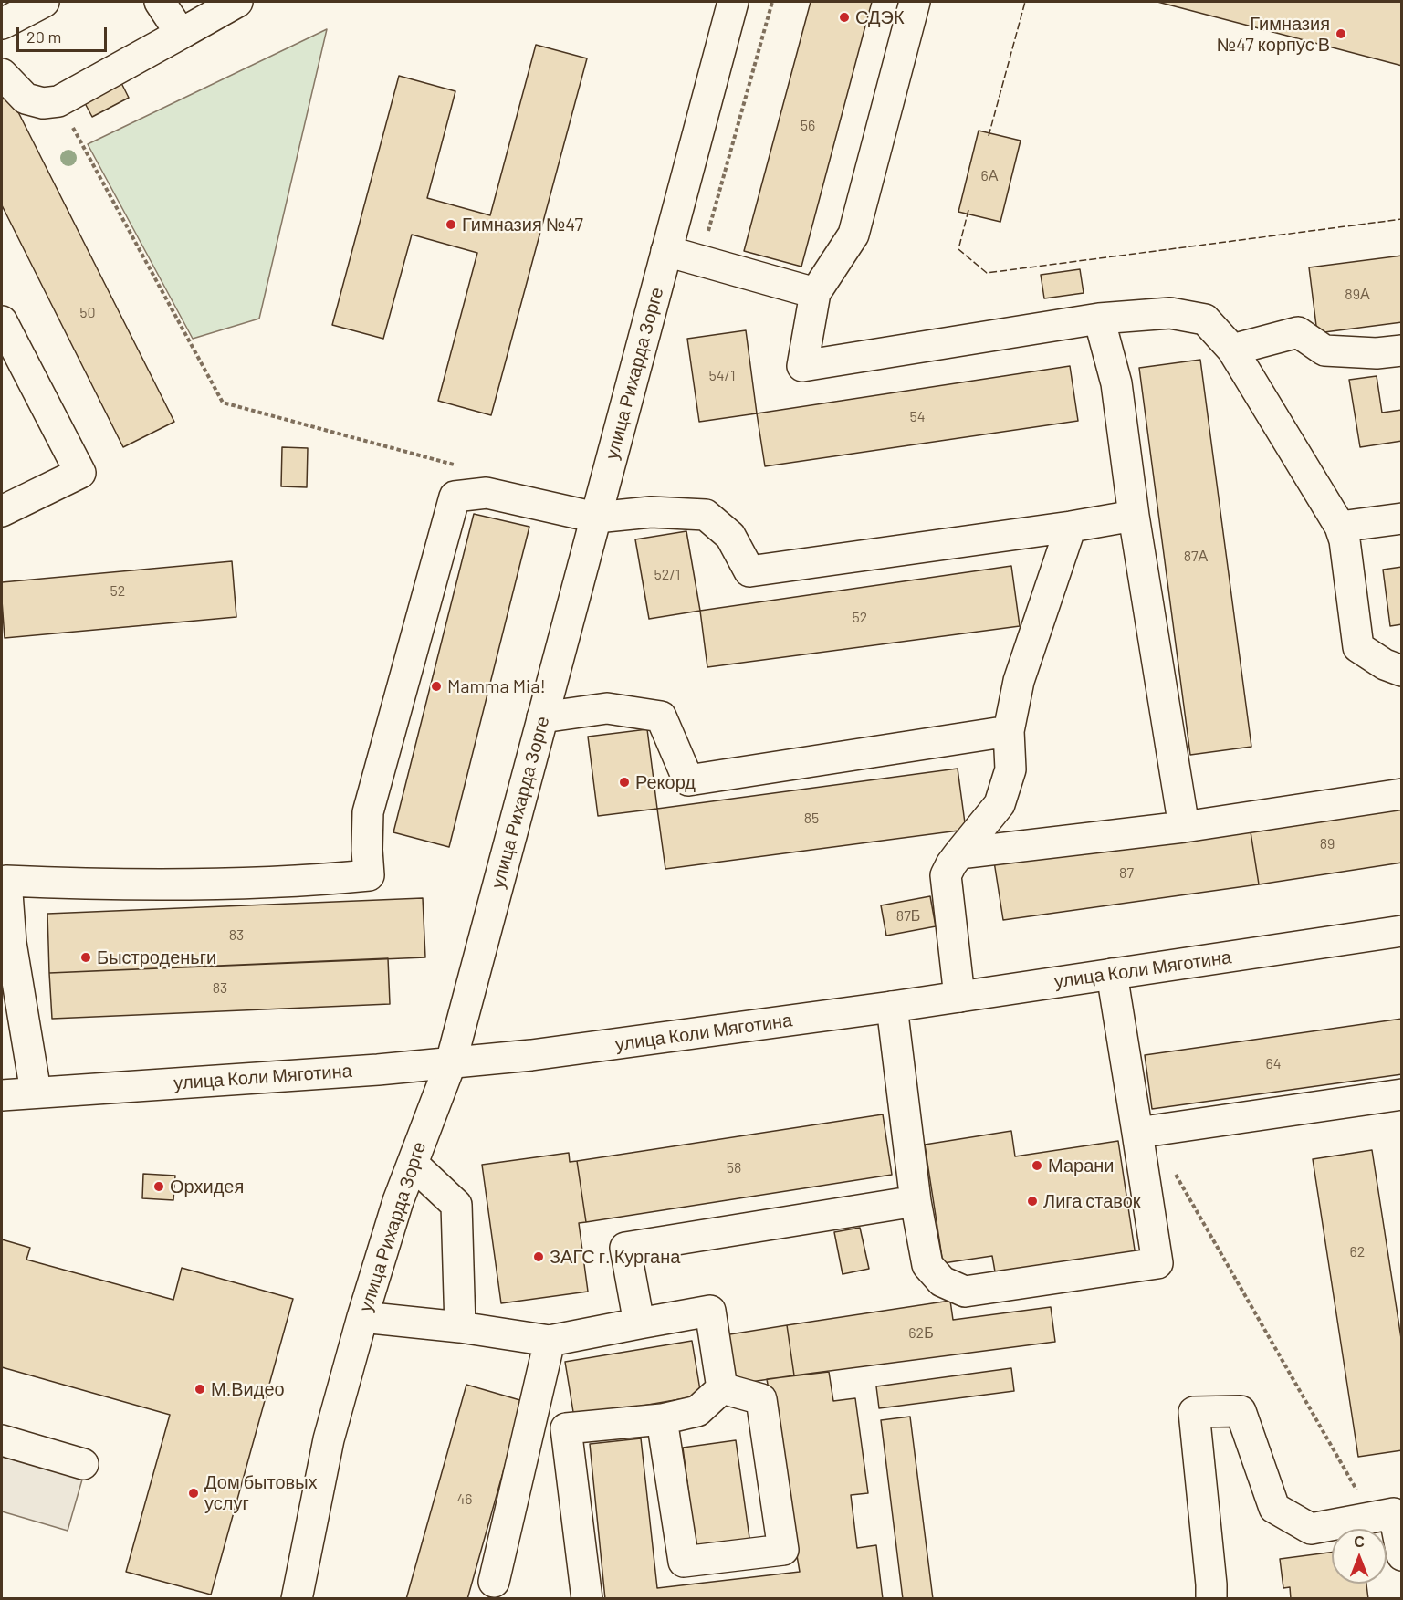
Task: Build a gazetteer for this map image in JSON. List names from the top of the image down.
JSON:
{
  "streets": {
    "main road": ["улица Рихарда Зорге", "улица Коли Мяготина"]
  },
  "crossings": [
    ["улица Рихарда Зорге", "улица Коли Мяготина"]
  ],
  "places": [
    "СДЭК",
    "Гимназия №47 корпус В",
    "Гимназия №47",
    "Mamma Mia!",
    "Рекорд",
    "Быстроденьги",
    "Марани",
    "Орхидея",
    "Лига ставок",
    "ЗАГС г. Кургана",
    "М.Видео",
    "Дом бытовых услуг"
  ],
  "house_numbers": [
    "56",
    "6А",
    "89А",
    "50",
    "54/1",
    "54",
    "87А",
    "52/1",
    "52",
    "52",
    "85",
    "89",
    "87",
    "87Б",
    "83",
    "83",
    "64",
    "58",
    "62",
    "62Б",
    "46"
  ],
  "scale_bar": "20 m",
  "north": "top"
}
